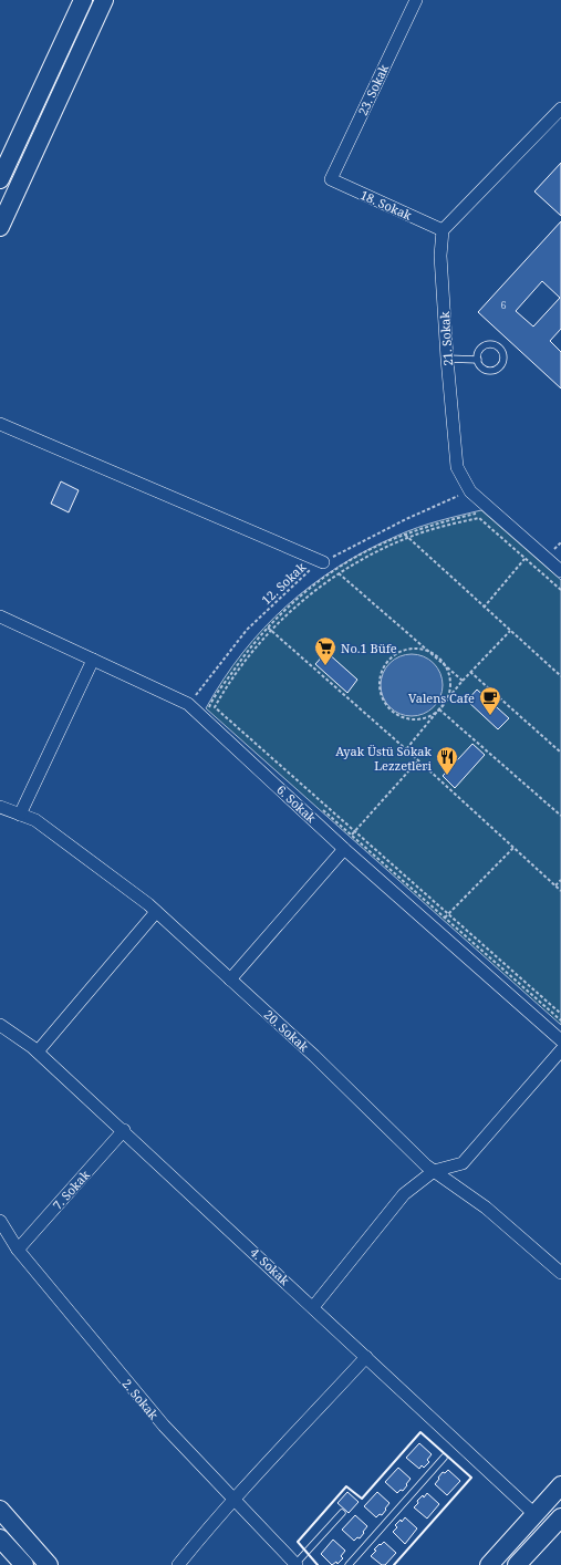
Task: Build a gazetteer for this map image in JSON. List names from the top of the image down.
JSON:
{
  "streets": {
    "street": [
      "23. Sokak",
      "18. Sokak",
      "21. Sokak",
      "6. Sokak",
      "20. Sokak",
      "7. Sokak",
      "4. Sokak",
      "2. Sokak"
    ],
    "path": ["12. Sokak"]
  },
  "crossings": [
    ["23. Sokak", "18. Sokak"],
    ["18. Sokak", "21. Sokak"],
    ["21. Sokak", "12. Sokak"],
    ["12. Sokak", "6. Sokak"],
    ["7. Sokak", "4. Sokak"],
    ["7. Sokak", "2. Sokak"]
  ],
  "places": {
    "supermarket": ["No.1 Büfe"],
    "cafe": ["Valens Cafe"],
    "restaurant": ["Ayak Üstü Sokak Lezzetleri"]
  },
  "house_numbers": ["6"]
}
